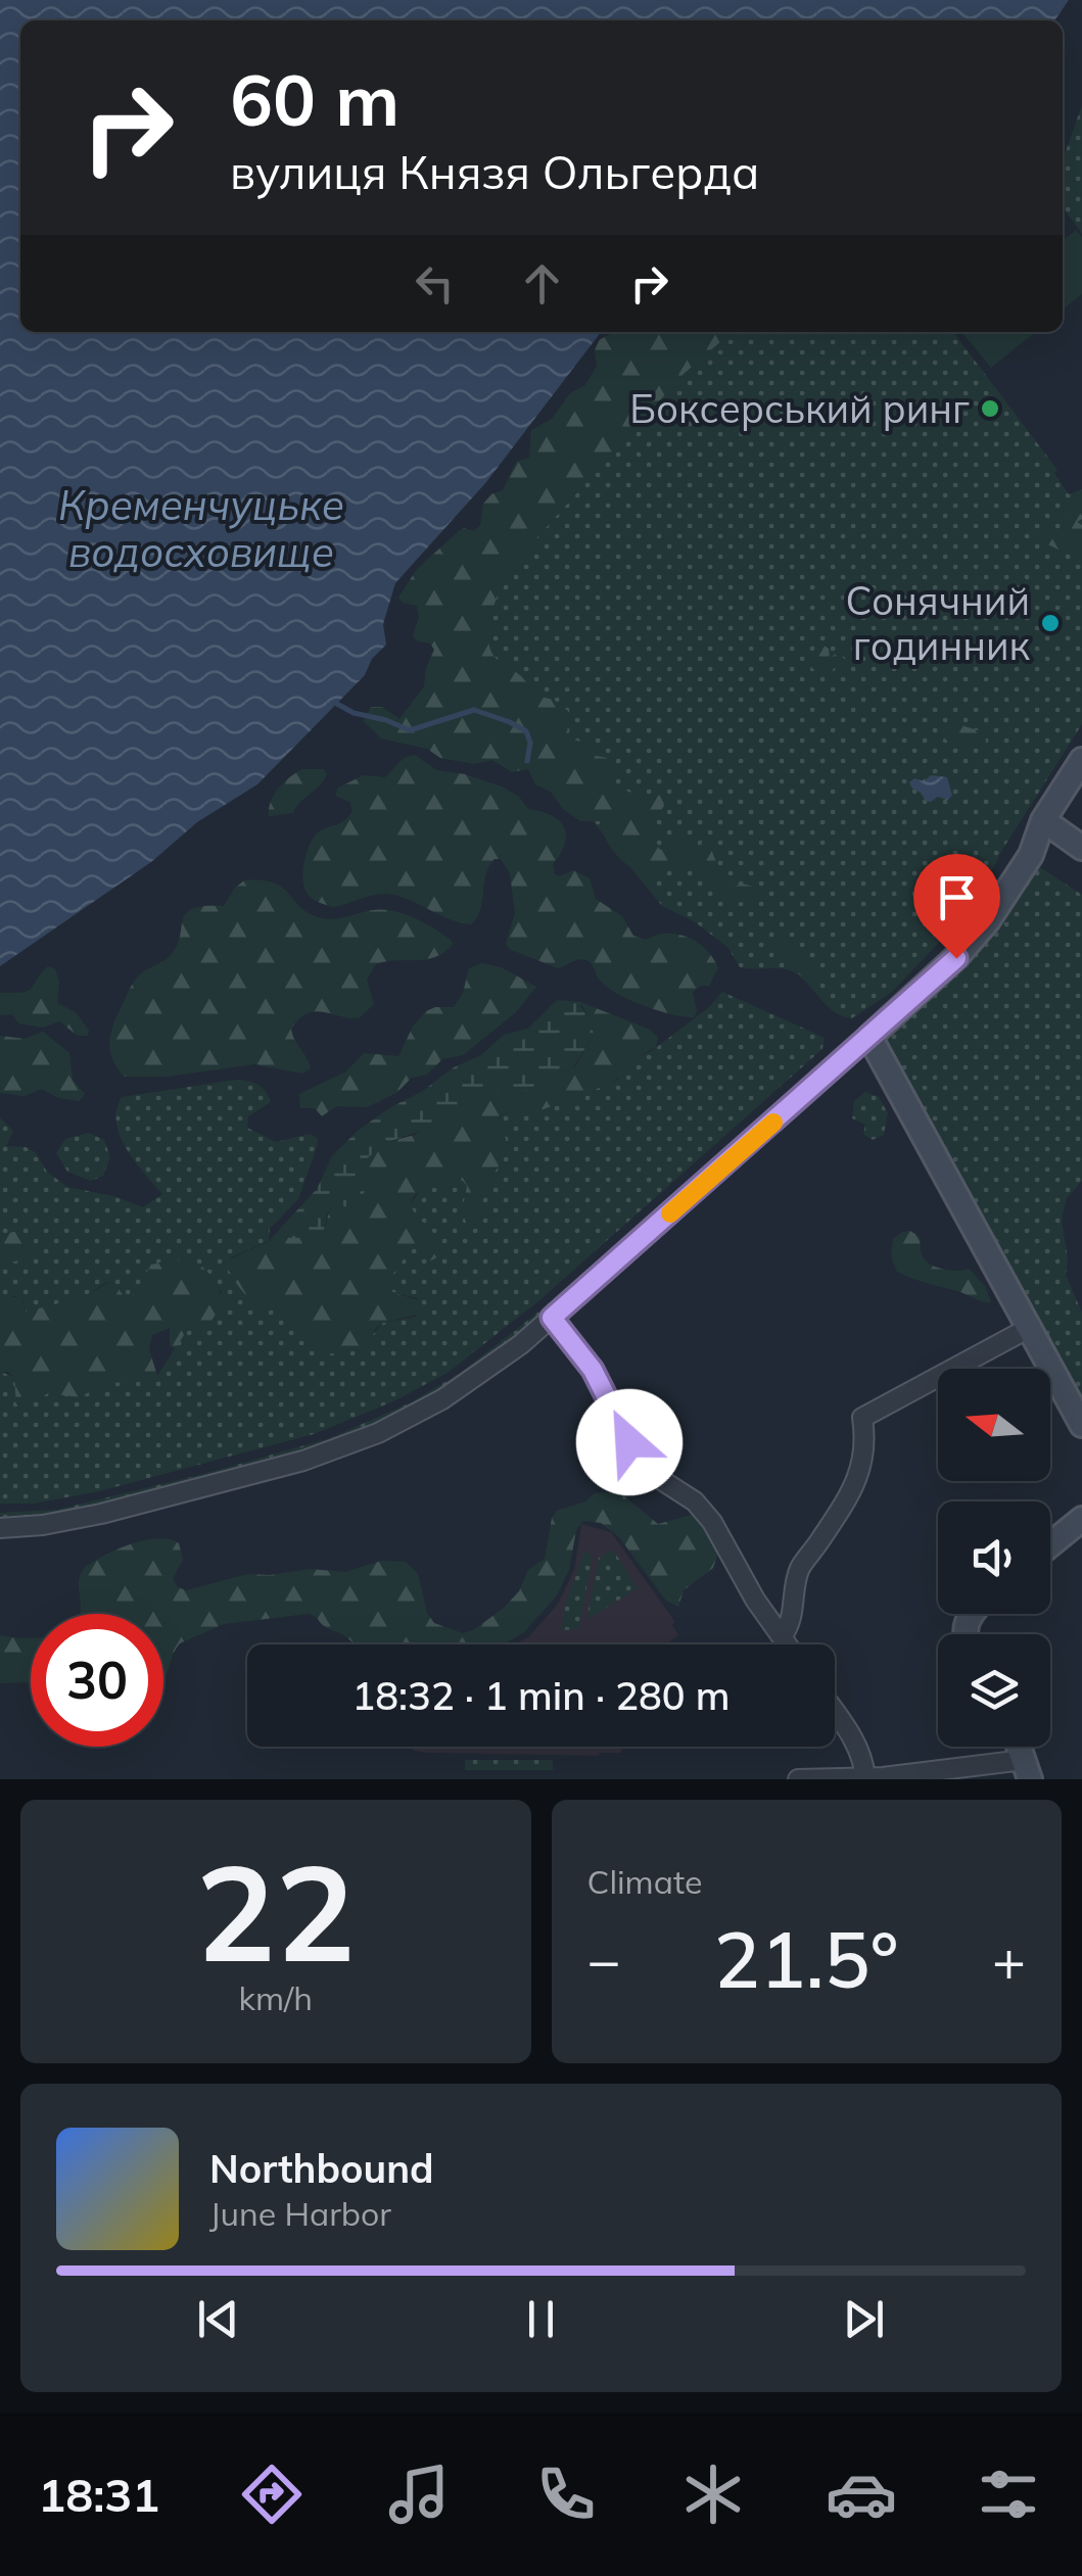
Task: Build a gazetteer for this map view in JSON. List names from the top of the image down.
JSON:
{
  "water": ["Кременчуцьке водосховище"],
  "places": ["Боксерський ринг", "Сонячний годинник"],
  "north": "left",
  "page": {
    "turn": ["60 m", "вулиця Князя Ольгерда"],
    "limit": "30",
    "trip": "18:32 · 1 min · 280 m",
    "tile": [
      ["22", "km/h"],
      "Climate"
    ],
    "heat": ["−", "21.5°", "+"],
    "song": ["Northbound", "June Harbor"],
    "tabs": "18:31"
  }
}
